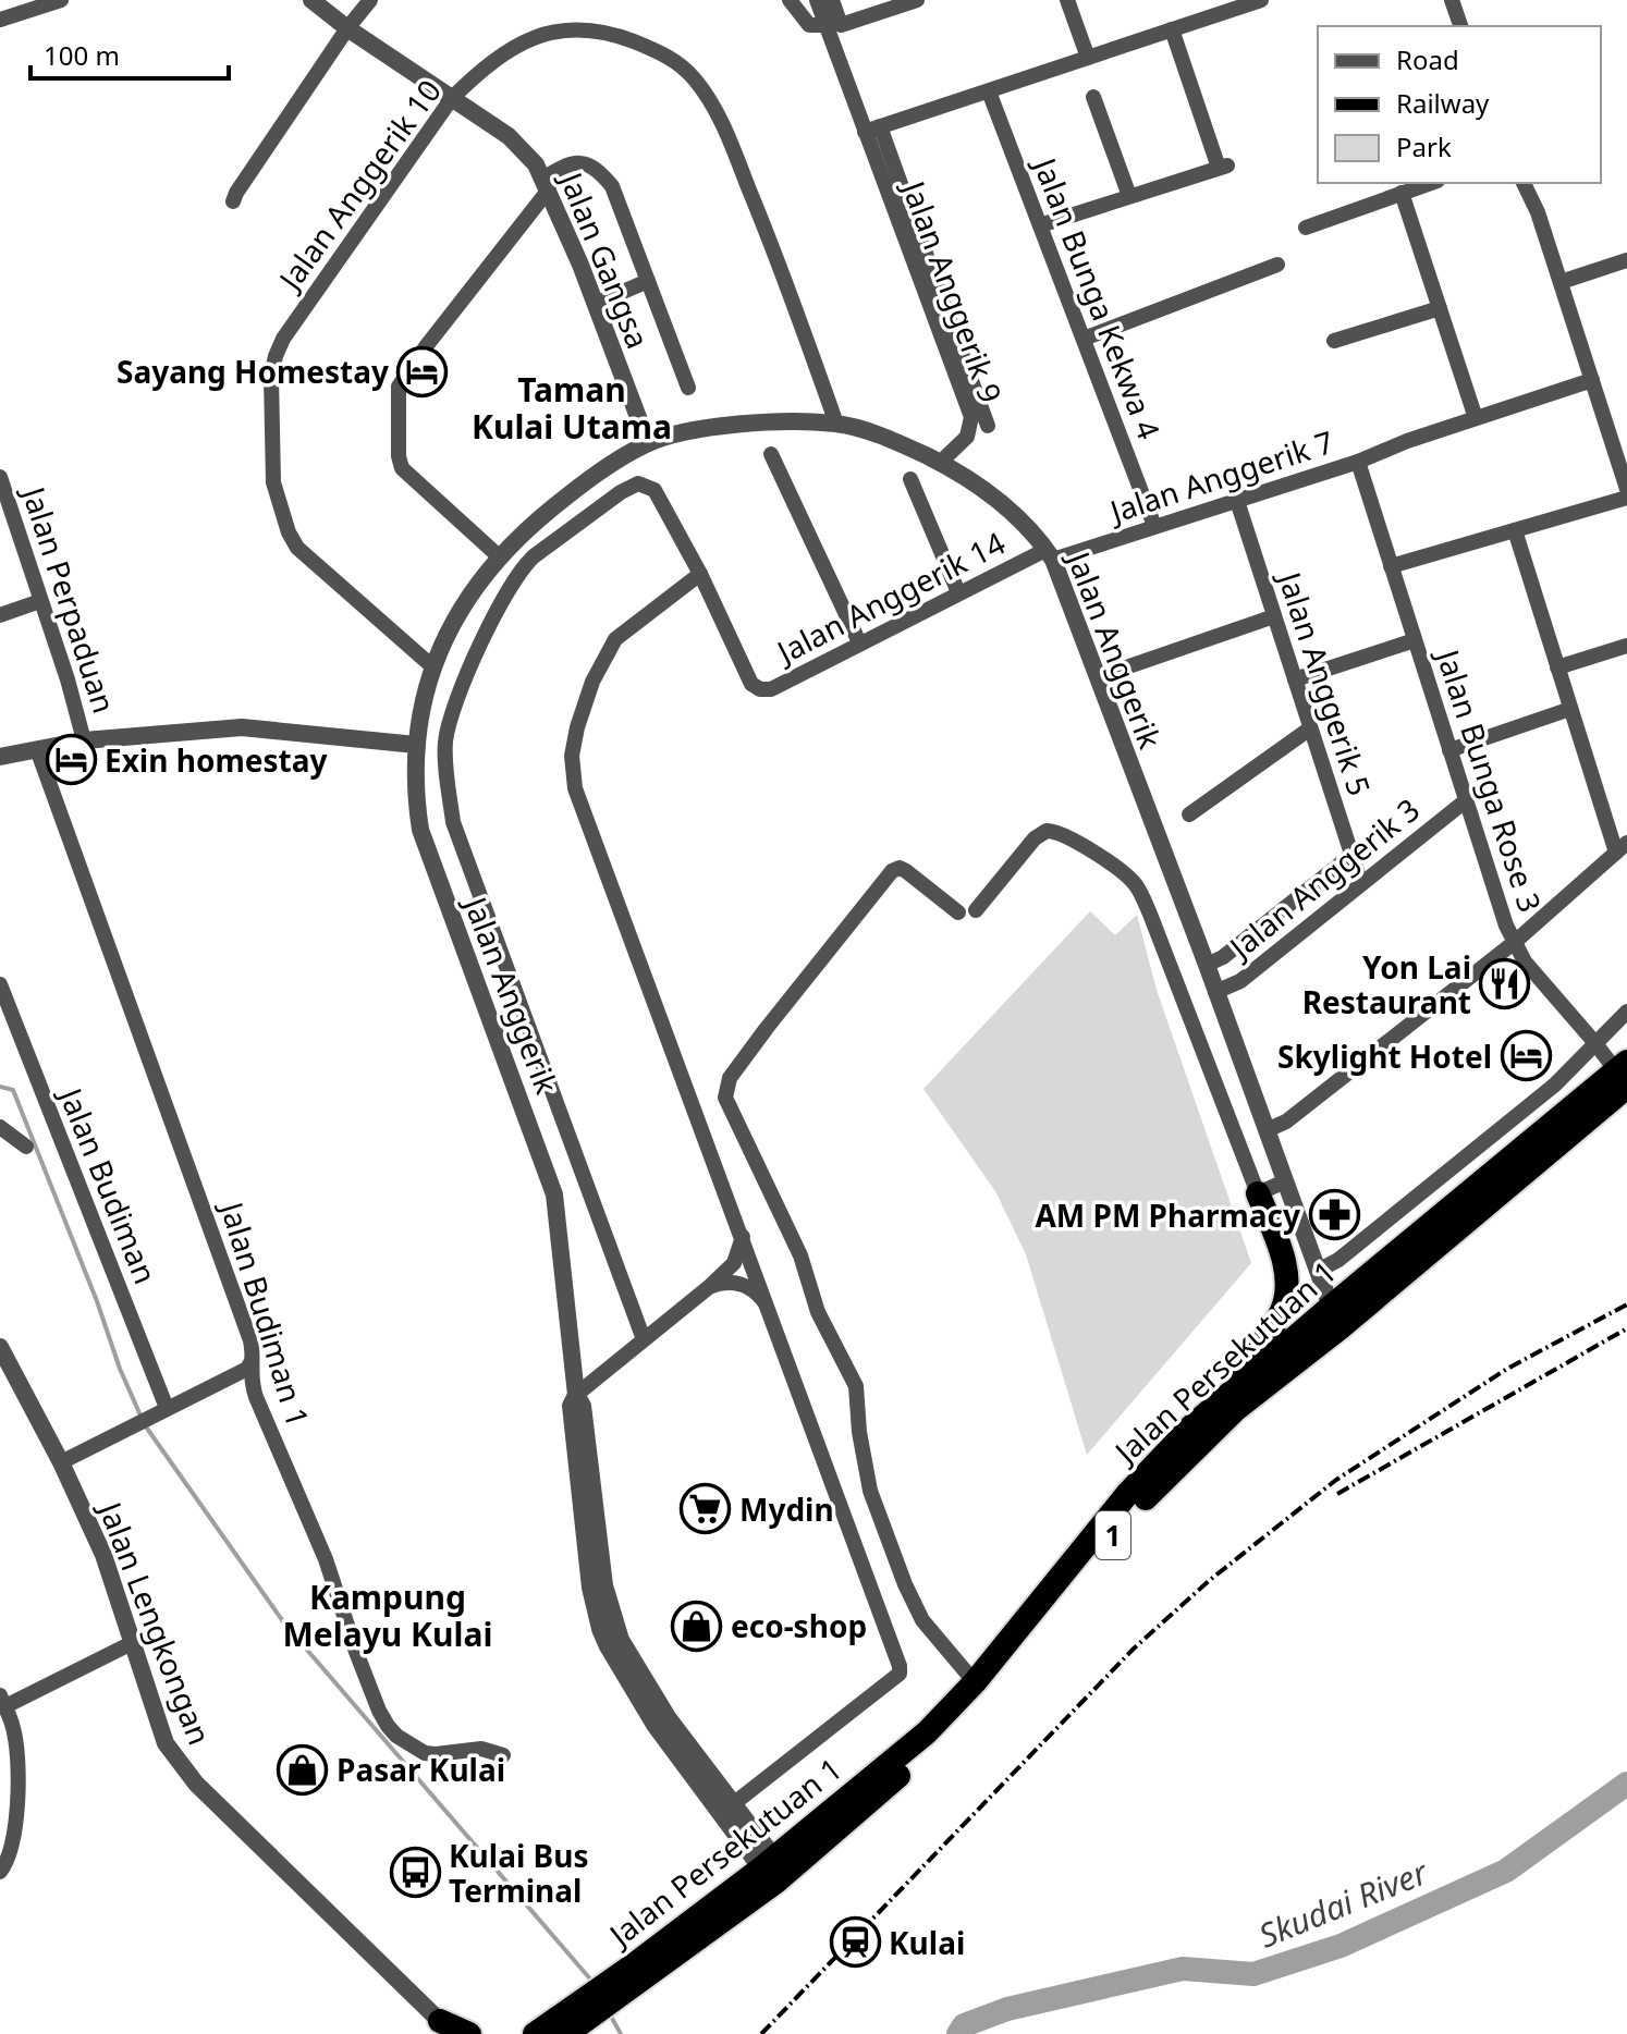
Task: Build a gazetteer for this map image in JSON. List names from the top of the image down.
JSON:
{
  "streets": {
    "highway": ["Jalan Persekutuan 1", "1"],
    "street": [
      "Jalan Anggerik 10",
      "Jalan Gangsa",
      "Jalan Anggerik 9",
      "Jalan Bunga Kekwa 4",
      "Jalan Anggerik 7",
      "Jalan Anggerik 14",
      "Jalan Perpaduan",
      "Jalan Anggerik",
      "Jalan Anggerik 5",
      "Jalan Bunga Rose 3",
      "Jalan Anggerik 3",
      "Jalan Budiman",
      "Jalan Budiman 1",
      "Jalan Lengkongan"
    ]
  },
  "crossings": [
    ["Jalan Anggerik 10", "Jalan Gangsa"],
    ["Jalan Anggerik 10", "Jalan Anggerik"],
    ["Jalan Gangsa", "Jalan Anggerik"],
    ["Jalan Anggerik 9", "Jalan Anggerik"],
    ["Jalan Bunga Kekwa 4", "Jalan Anggerik 7"],
    ["Jalan Anggerik 7", "Jalan Anggerik 14"],
    ["Jalan Anggerik 7", "Jalan Anggerik"],
    ["Jalan Anggerik 7", "Jalan Anggerik 5"],
    ["Jalan Anggerik 7", "Jalan Bunga Rose 3"],
    ["Jalan Anggerik 14", "Jalan Anggerik"],
    ["Jalan Anggerik", "Jalan Anggerik 3"],
    ["Jalan Anggerik", "Jalan Persekutuan 1"],
    ["Jalan Anggerik 5", "Jalan Anggerik 3"],
    ["Jalan Bunga Rose 3", "Jalan Anggerik 3"],
    ["Jalan Bunga Rose 3", "Jalan Persekutuan 1"]
  ],
  "districts": ["Taman Kulai Utama", "Kampung Melayu Kulai"],
  "water": ["Skudai River"],
  "places": {
    "hotel": ["Sayang Homestay", "Exin homestay", "Skylight Hotel"],
    "restaurant": ["Yon Lai Restaurant"],
    "pharmacy": ["AM PM Pharmacy"],
    "supermarket": ["Mydin"],
    "shop": ["eco-shop", "Pasar Kulai"],
    "bus stop": ["Kulai Bus Terminal"],
    "station": ["Kulai"]
  },
  "legend": ["Road", "Railway", "Park"],
  "scale_bar": "100 m"
}
